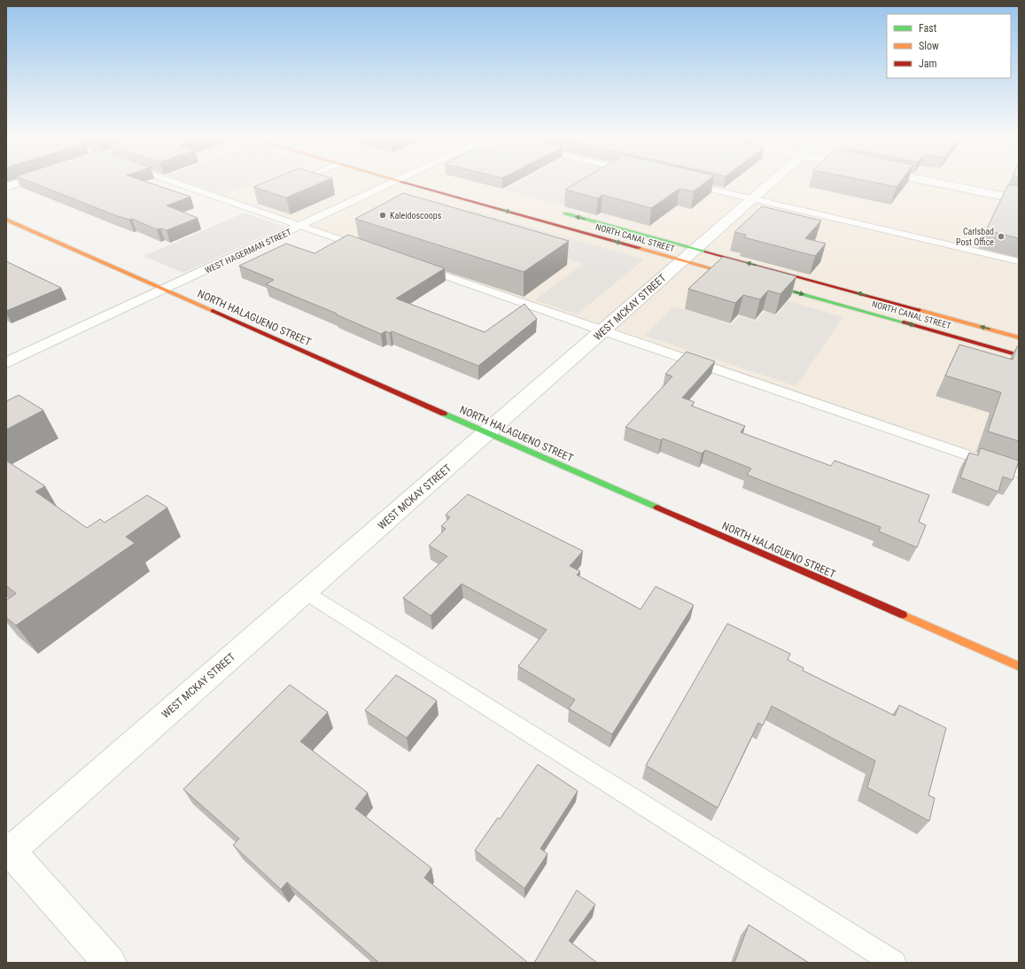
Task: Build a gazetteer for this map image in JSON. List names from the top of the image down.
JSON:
{
  "streets": {
    "main road": ["NORTH CANAL STREET", "NORTH HALAGUENO STREET"],
    "street": ["WEST HAGERMAN STREET", "WEST MCKAY STREET"]
  },
  "crossings": [
    ["NORTH CANAL STREET", "WEST MCKAY STREET"],
    ["WEST HAGERMAN STREET", "NORTH HALAGUENO STREET"],
    ["WEST MCKAY STREET", "NORTH HALAGUENO STREET"]
  ],
  "places": ["Kaleidoscoops", "Carlsbad Post Office"],
  "legend": ["Fast", "Slow", "Jam"]
}
